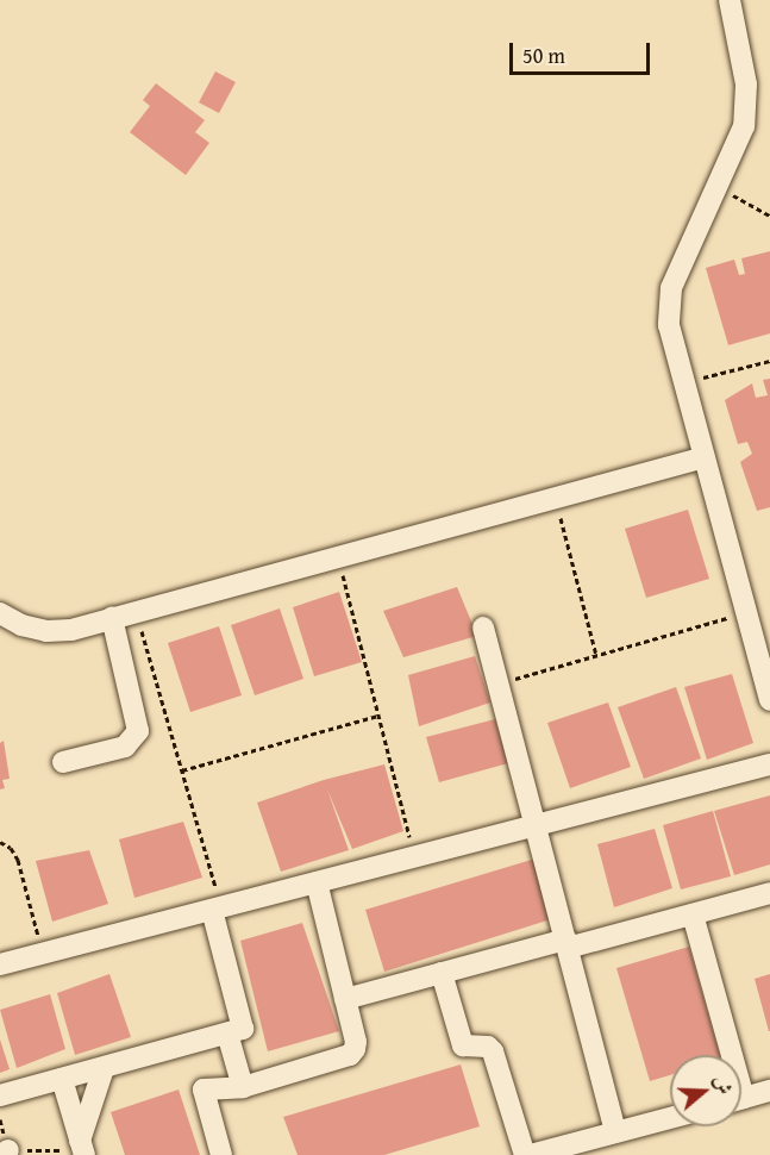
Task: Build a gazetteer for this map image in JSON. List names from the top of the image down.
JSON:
{
  "scale_bar": "50 m",
  "north": "right"
}
